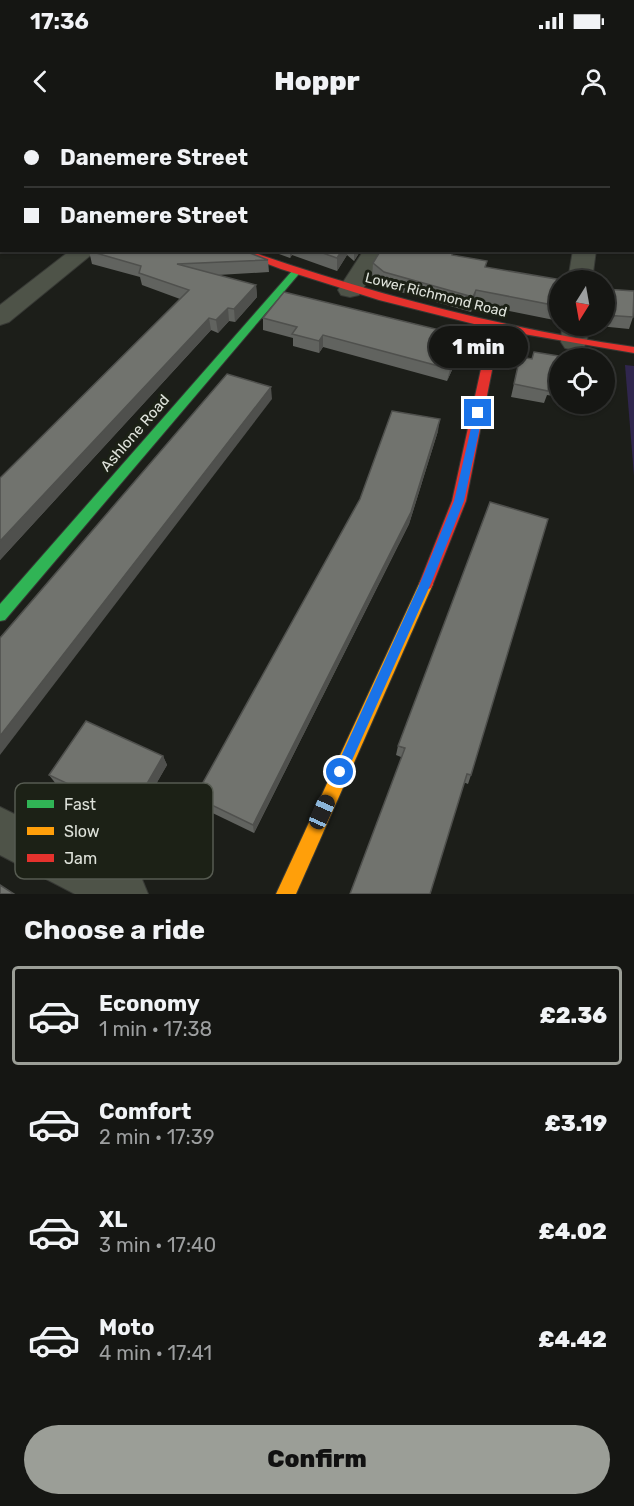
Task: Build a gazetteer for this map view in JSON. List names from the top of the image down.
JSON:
{
  "streets": {
    "street": ["Lower Richmond Road", "Ashlone Road"]
  },
  "crossings": [
    ["Lower Richmond Road", "Ashlone Road"]
  ],
  "legend": ["Fast", "Slow", "Jam"],
  "north": "bottom",
  "page": {
    "status": "17:36",
    "header": "Hoppr",
    "banner": ["Danemere Street", "Danemere Street"],
    "bubble": "1 min",
    "heading": "Choose a ride",
    "list": [
      {
        "name": "Economy",
        "note": "1 min · 17:38",
        "value": "£2.36"
      },
      {
        "name": "Comfort",
        "note": "2 min · 17:39",
        "value": "£3.19"
      },
      {
        "name": "XL",
        "note": "3 min · 17:40",
        "value": "£4.02"
      },
      {
        "name": "Moto",
        "note": "4 min · 17:41",
        "value": "£4.42"
      }
    ],
    "buttons": "Confirm"
  }
}
